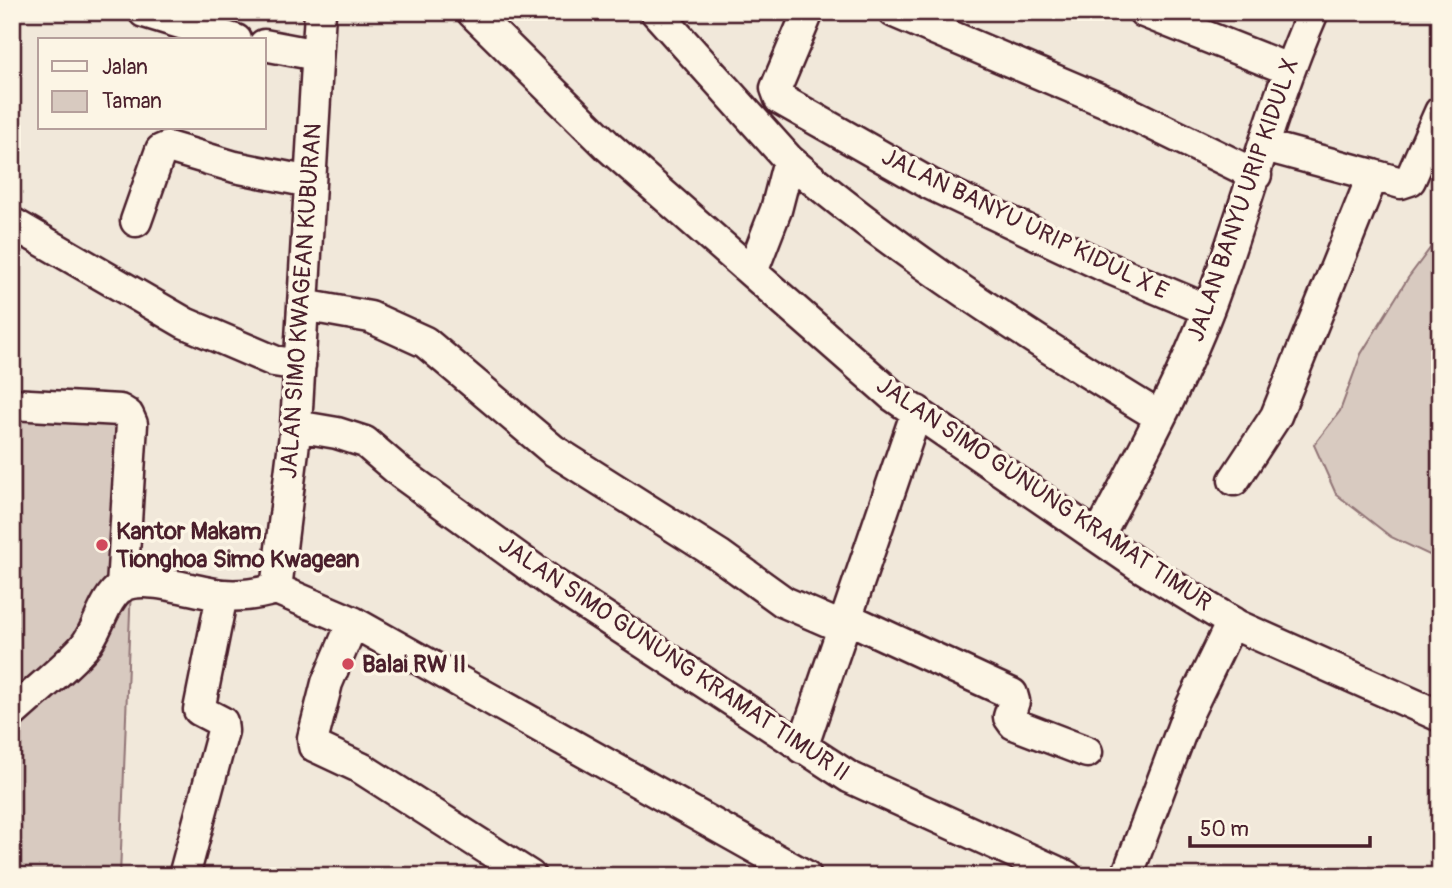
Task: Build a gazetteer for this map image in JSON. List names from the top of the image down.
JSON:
{
  "streets": {
    "street": [
      "JALAN BANYU URIP KIDUL X",
      "JALAN BANYU URIP KIDUL X E",
      "JALAN SIMO KWAGEAN KUBURAN",
      "JALAN SIMO GUNUNG KRAMAT TIMUR",
      "JALAN SIMO GUNUNG KRAMAT TIMUR II"
    ]
  },
  "crossings": [
    ["JALAN BANYU URIP KIDUL X", "JALAN BANYU URIP KIDUL X E"],
    ["JALAN BANYU URIP KIDUL X", "JALAN SIMO GUNUNG KRAMAT TIMUR"],
    ["JALAN SIMO KWAGEAN KUBURAN", "JALAN SIMO GUNUNG KRAMAT TIMUR II"]
  ],
  "places": ["Kantor Makam Tionghoa Simo Kwagean", "Balai RW II"],
  "legend": ["Jalan", "Taman"],
  "scale_bar": "50 m"
}
